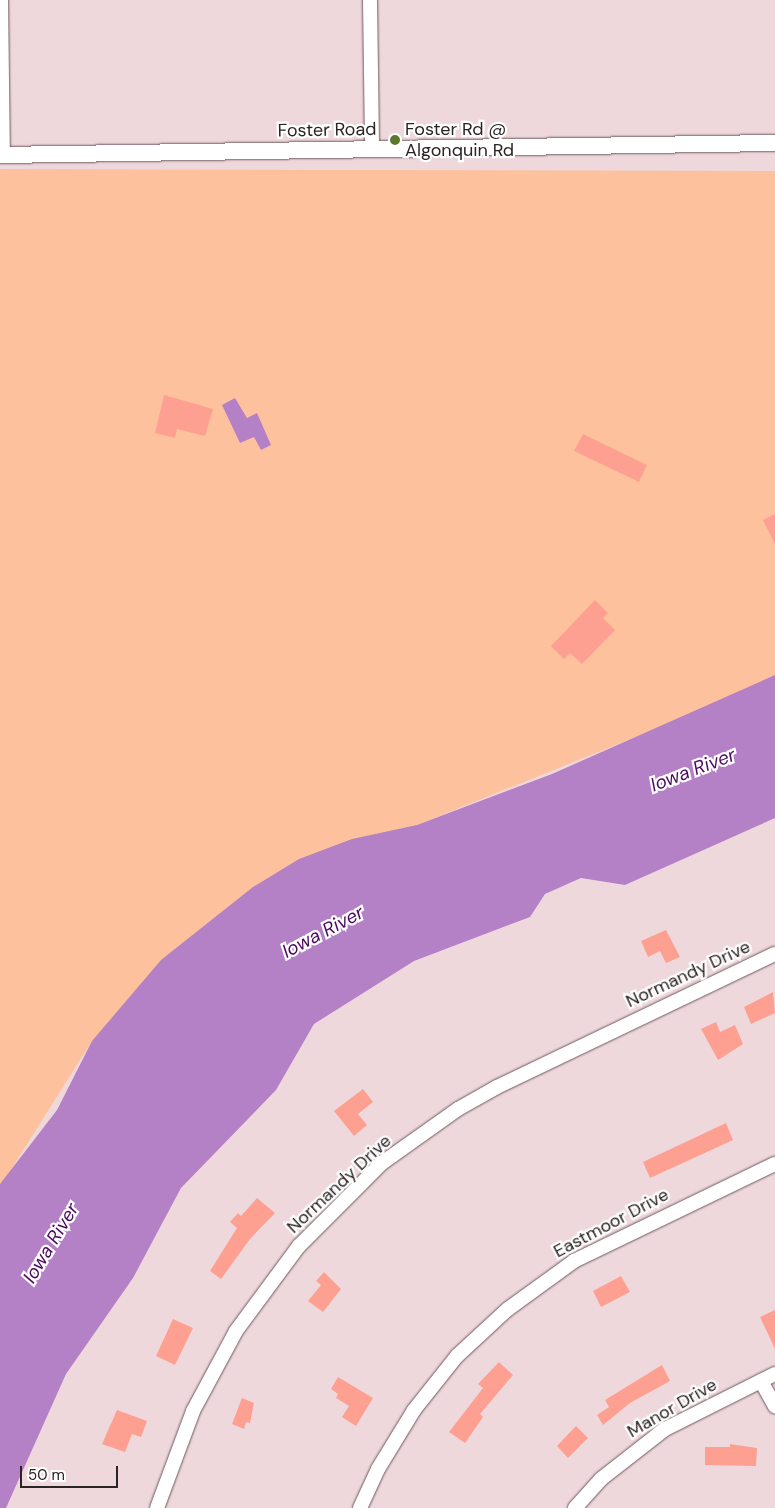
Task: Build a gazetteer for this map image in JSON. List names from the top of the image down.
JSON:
{
  "streets": {
    "street": [
      "Foster Road",
      "Normandy Drive",
      "Eastmoor Drive",
      "Manor Drive"
    ]
  },
  "water": ["Iowa River"],
  "places": ["Foster Rd @ Algonquin Rd"],
  "scale_bar": "50 m"
}
